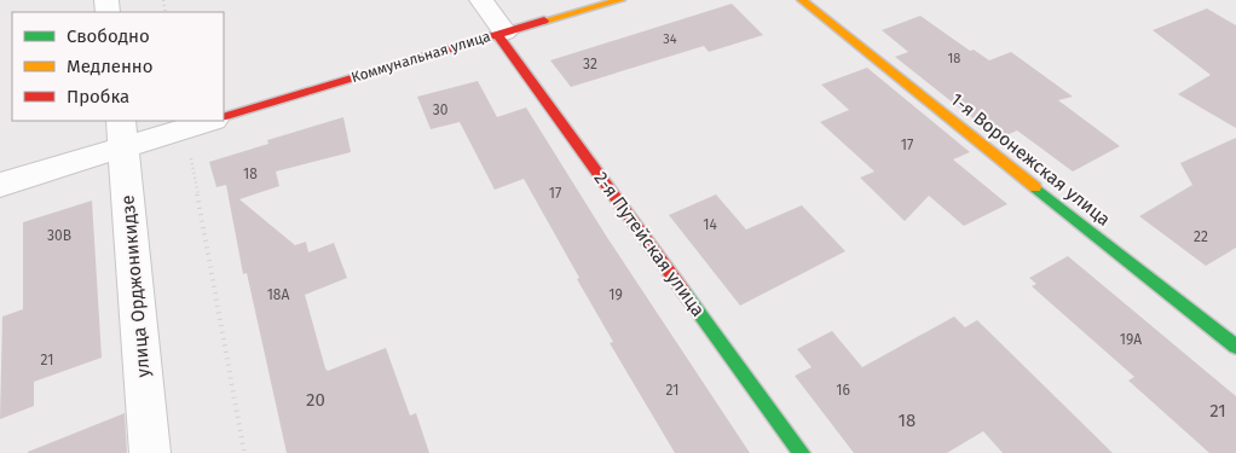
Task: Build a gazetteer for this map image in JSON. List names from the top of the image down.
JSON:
{
  "streets": {
    "street": [
      "Коммунальная улица",
      "1-я Воронежская улица",
      "2-я Путейская улица",
      "улица Орджоникидзе"
    ]
  },
  "crossings": [
    ["Коммунальная улица", "2-я Путейская улица"]
  ],
  "house_numbers": [
    "34",
    "18",
    "32",
    "30",
    "17",
    "18",
    "17",
    "14",
    "30В",
    "22",
    "18А",
    "19",
    "19А",
    "21",
    "21",
    "16",
    "20",
    "21",
    "18"
  ],
  "legend": ["Свободно", "Медленно", "Пробка"]
}
